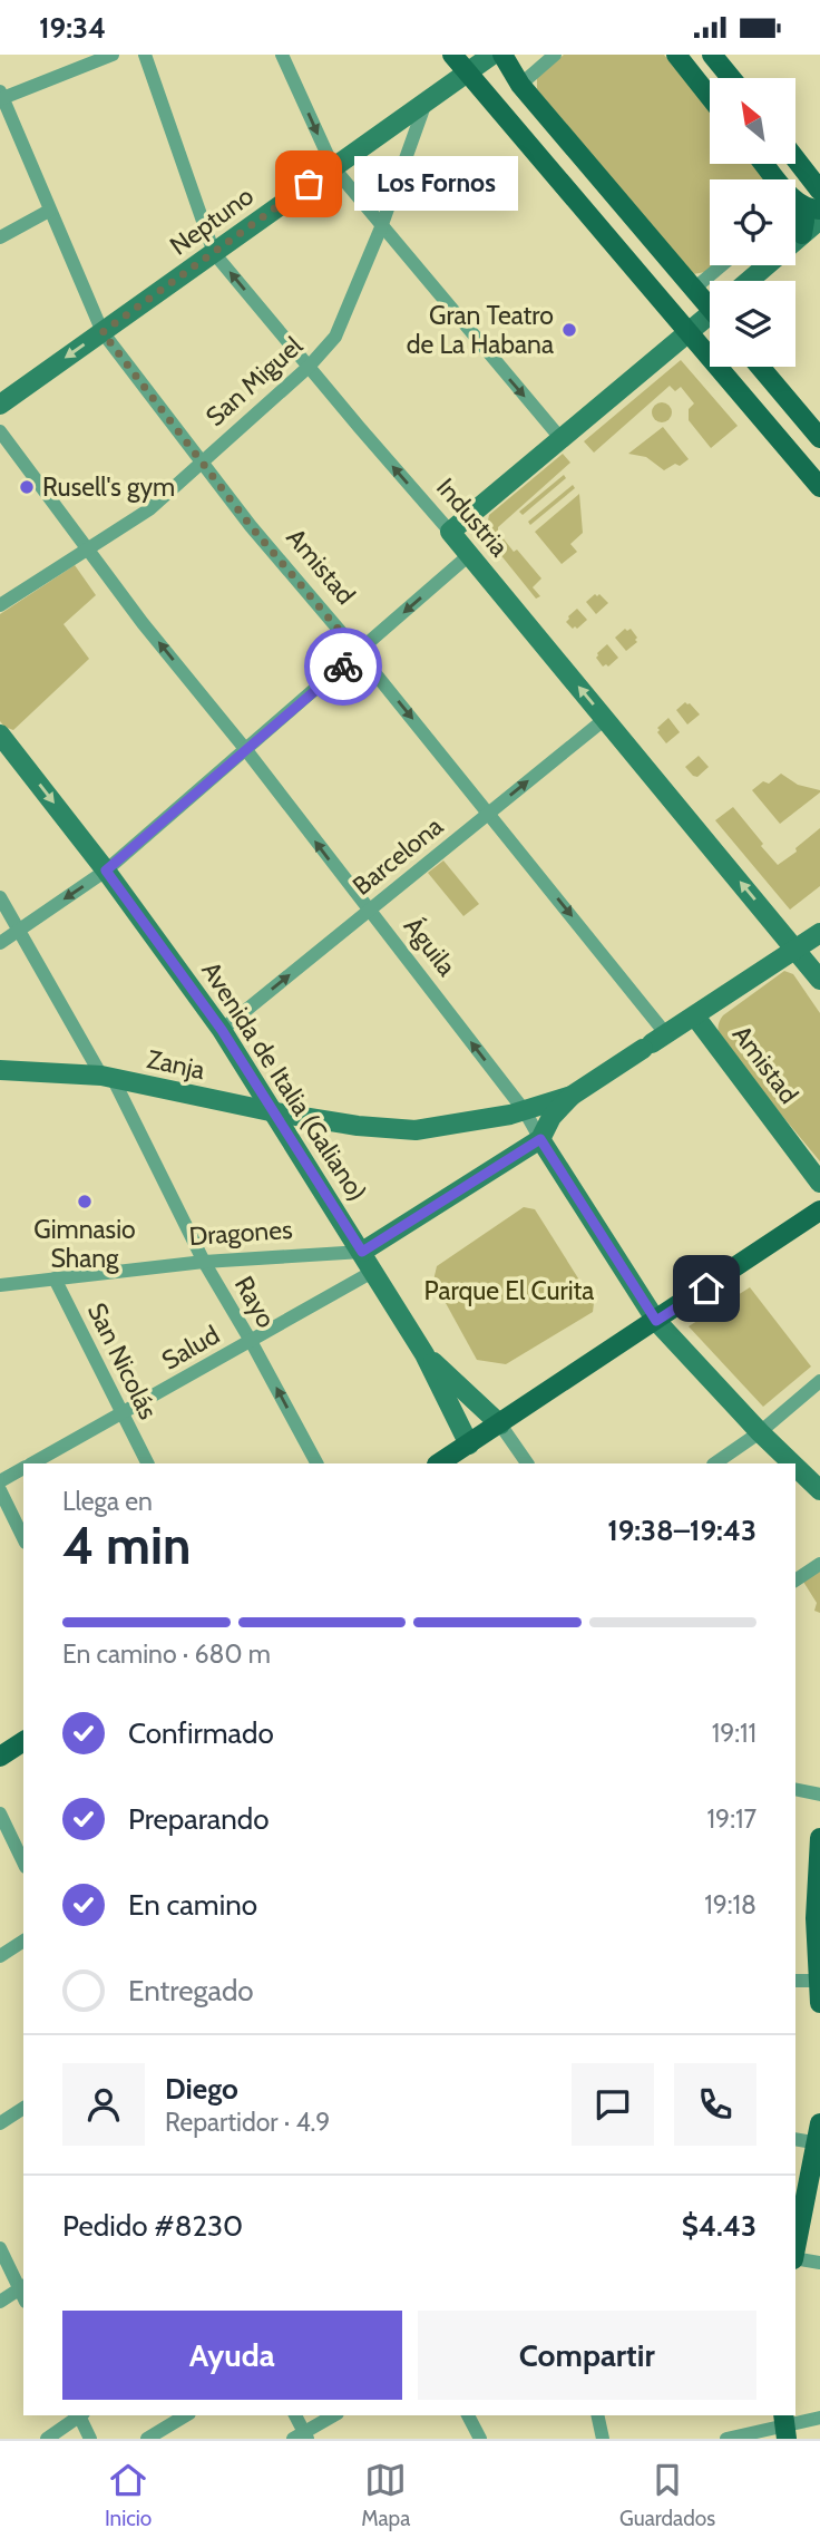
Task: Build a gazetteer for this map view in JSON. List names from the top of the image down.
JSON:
{
  "streets": {
    "street": [
      "Neptuno",
      "San Miguel",
      "Industria",
      "Amistad",
      "Barcelona",
      "Águila",
      "Zanja",
      "Avenida de Italia (Galiano)",
      "Dragones",
      "Rayo",
      "Salud",
      "San Nicolás"
    ]
  },
  "crossings": [
    ["Neptuno", "San Miguel"],
    ["Neptuno", "Industria"],
    ["Neptuno", "Amistad"],
    ["San Miguel", "Industria"],
    ["San Miguel", "Amistad"],
    ["San Miguel", "Águila"],
    ["Industria", "Barcelona"],
    ["Industria", "Dragones"],
    ["Amistad", "Barcelona"],
    ["Amistad", "Dragones"],
    ["Barcelona", "Águila"],
    ["Barcelona", "Avenida de Italia (Galiano)"],
    ["Águila", "Zanja"],
    ["Águila", "Dragones"],
    ["Zanja", "Avenida de Italia (Galiano)"],
    ["Zanja", "Dragones"],
    ["Zanja", "Rayo"],
    ["Avenida de Italia (Galiano)", "Dragones"],
    ["Avenida de Italia (Galiano)", "Salud"],
    ["Dragones", "Rayo"],
    ["Dragones", "San Nicolás"],
    ["Rayo", "Salud"],
    ["Salud", "San Nicolás"]
  ],
  "one_way": [
    "Industria",
    "Amistad",
    "Barcelona",
    "Águila"
  ],
  "parks": ["Parque El Curita"],
  "places": [
    "Los Fornos",
    "Gran Teatro de La Habana",
    "Rusell's gym",
    "Gimnasio Shang"
  ],
  "north": "top left",
  "page": {
    "status": "19:34",
    "bubble": "Los Fornos",
    "heading": ["4 min", "Llega en", "19:38–19:43"],
    "panel": [
      "Diego",
      "Repartidor · 4.9",
      "Pedido #8230",
      "$4.43"
    ],
    "bar": "En camino · 680 m",
    "list": [
      ["Confirmado", "19:11"],
      ["Preparando", "19:17"],
      ["En camino", "19:18"],
      "Entregado"
    ],
    "buttons": ["Ayuda", "Compartir"],
    "tabs": ["Inicio", "Mapa", "Guardados"]
  }
}
